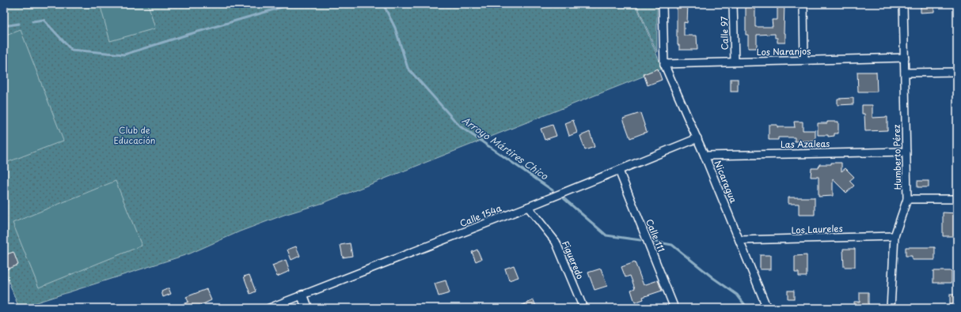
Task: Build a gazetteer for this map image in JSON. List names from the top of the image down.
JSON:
{
  "streets": {
    "street": [
      "Calle 97",
      "Los Naranjos",
      "Las Azaleas",
      "Humberto Pérez",
      "Nicaragua",
      "Calle 154a",
      "Los Laureles",
      "Calle 111",
      "Figueredo"
    ]
  },
  "crossings": [
    ["Calle 97", "Los Naranjos"],
    ["Los Naranjos", "Humberto Pérez"],
    ["Los Naranjos", "Nicaragua"],
    ["Las Azaleas", "Humberto Pérez"],
    ["Las Azaleas", "Nicaragua"],
    ["Humberto Pérez", "Los Laureles"],
    ["Nicaragua", "Calle 154a"],
    ["Nicaragua", "Los Laureles"],
    ["Calle 154a", "Calle 111"],
    ["Calle 154a", "Figueredo"]
  ],
  "water": ["Arroyo Mártires Chico"],
  "parks": ["Club de Educación"]
}
